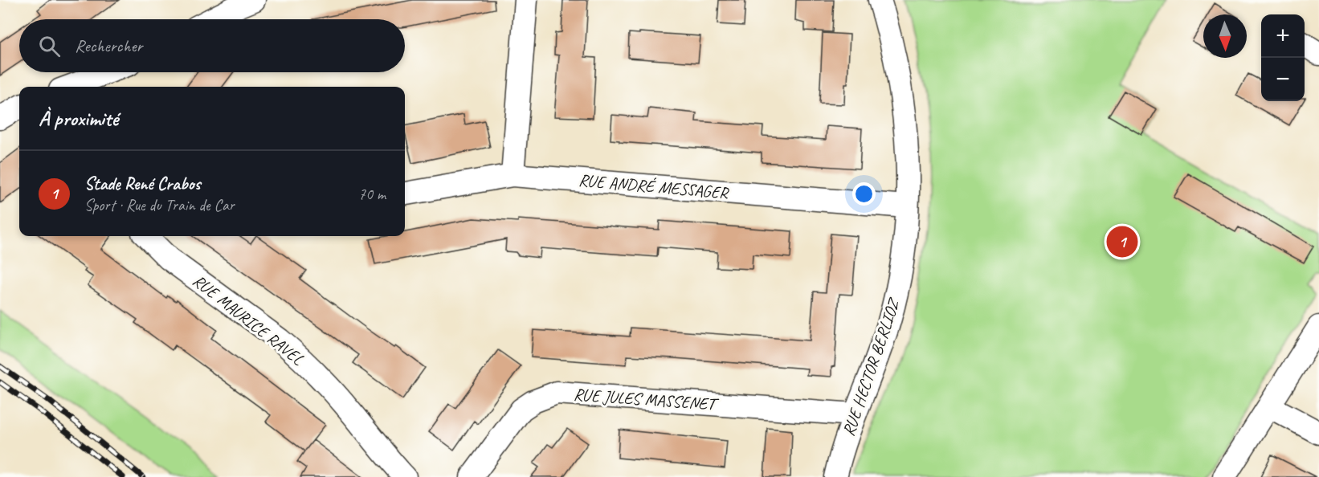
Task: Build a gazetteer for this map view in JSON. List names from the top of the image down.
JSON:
{
  "streets": {
    "street": [
      "RUE ANDRÉ MESSAGER",
      "RUE MAURICE RAVEL",
      "RUE HECTOR BERLIOZ",
      "RUE JULES MASSENET"
    ]
  },
  "crossings": [
    ["RUE ANDRÉ MESSAGER", "RUE HECTOR BERLIOZ"],
    ["RUE HECTOR BERLIOZ", "RUE JULES MASSENET"]
  ],
  "north": "bottom",
  "page": {
    "map_buttons": ["+", "−"],
    "search": "Rechercher",
    "heading": "À proximité",
    "list": [
      {
        "mark": "1",
        "name": "Stade René Crabos",
        "note": "Sport · Rue du Train de Car",
        "value": "70 m"
      }
    ],
    "pins": "1"
  }
}
